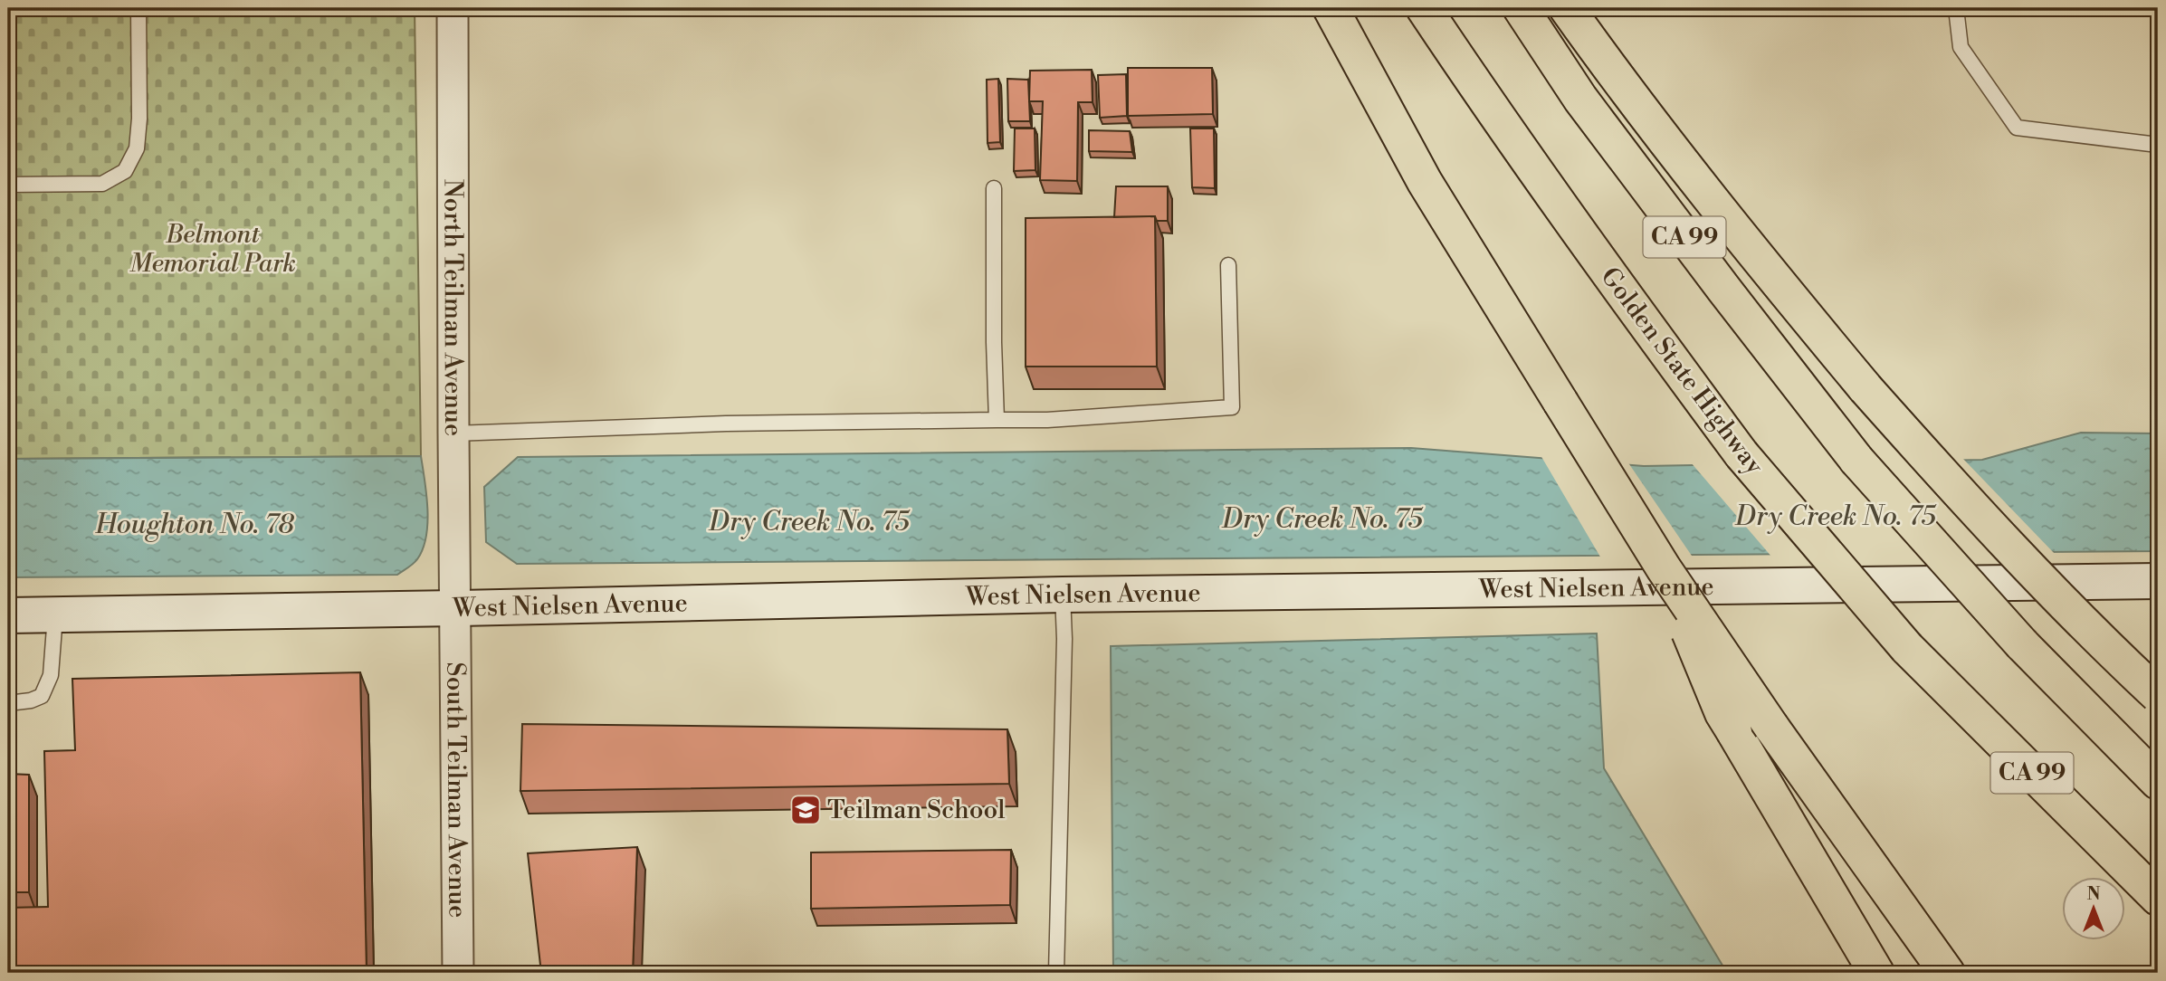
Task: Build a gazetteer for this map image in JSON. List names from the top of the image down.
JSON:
{
  "streets": {
    "highway": ["CA 99", "Golden State Highway"],
    "street": ["North Teilman Avenue", "West Nielsen Avenue", "South Teilman Avenue"]
  },
  "crossings": [
    ["North Teilman Avenue", "West Nielsen Avenue"],
    ["North Teilman Avenue", "South Teilman Avenue"],
    ["West Nielsen Avenue", "South Teilman Avenue"]
  ],
  "water": ["Dry Creek No. 75", "Houghton No. 78"],
  "parks": ["Belmont Memorial Park"],
  "places": {
    "school or university": ["Teilman School"]
  },
  "north": "top"
}
